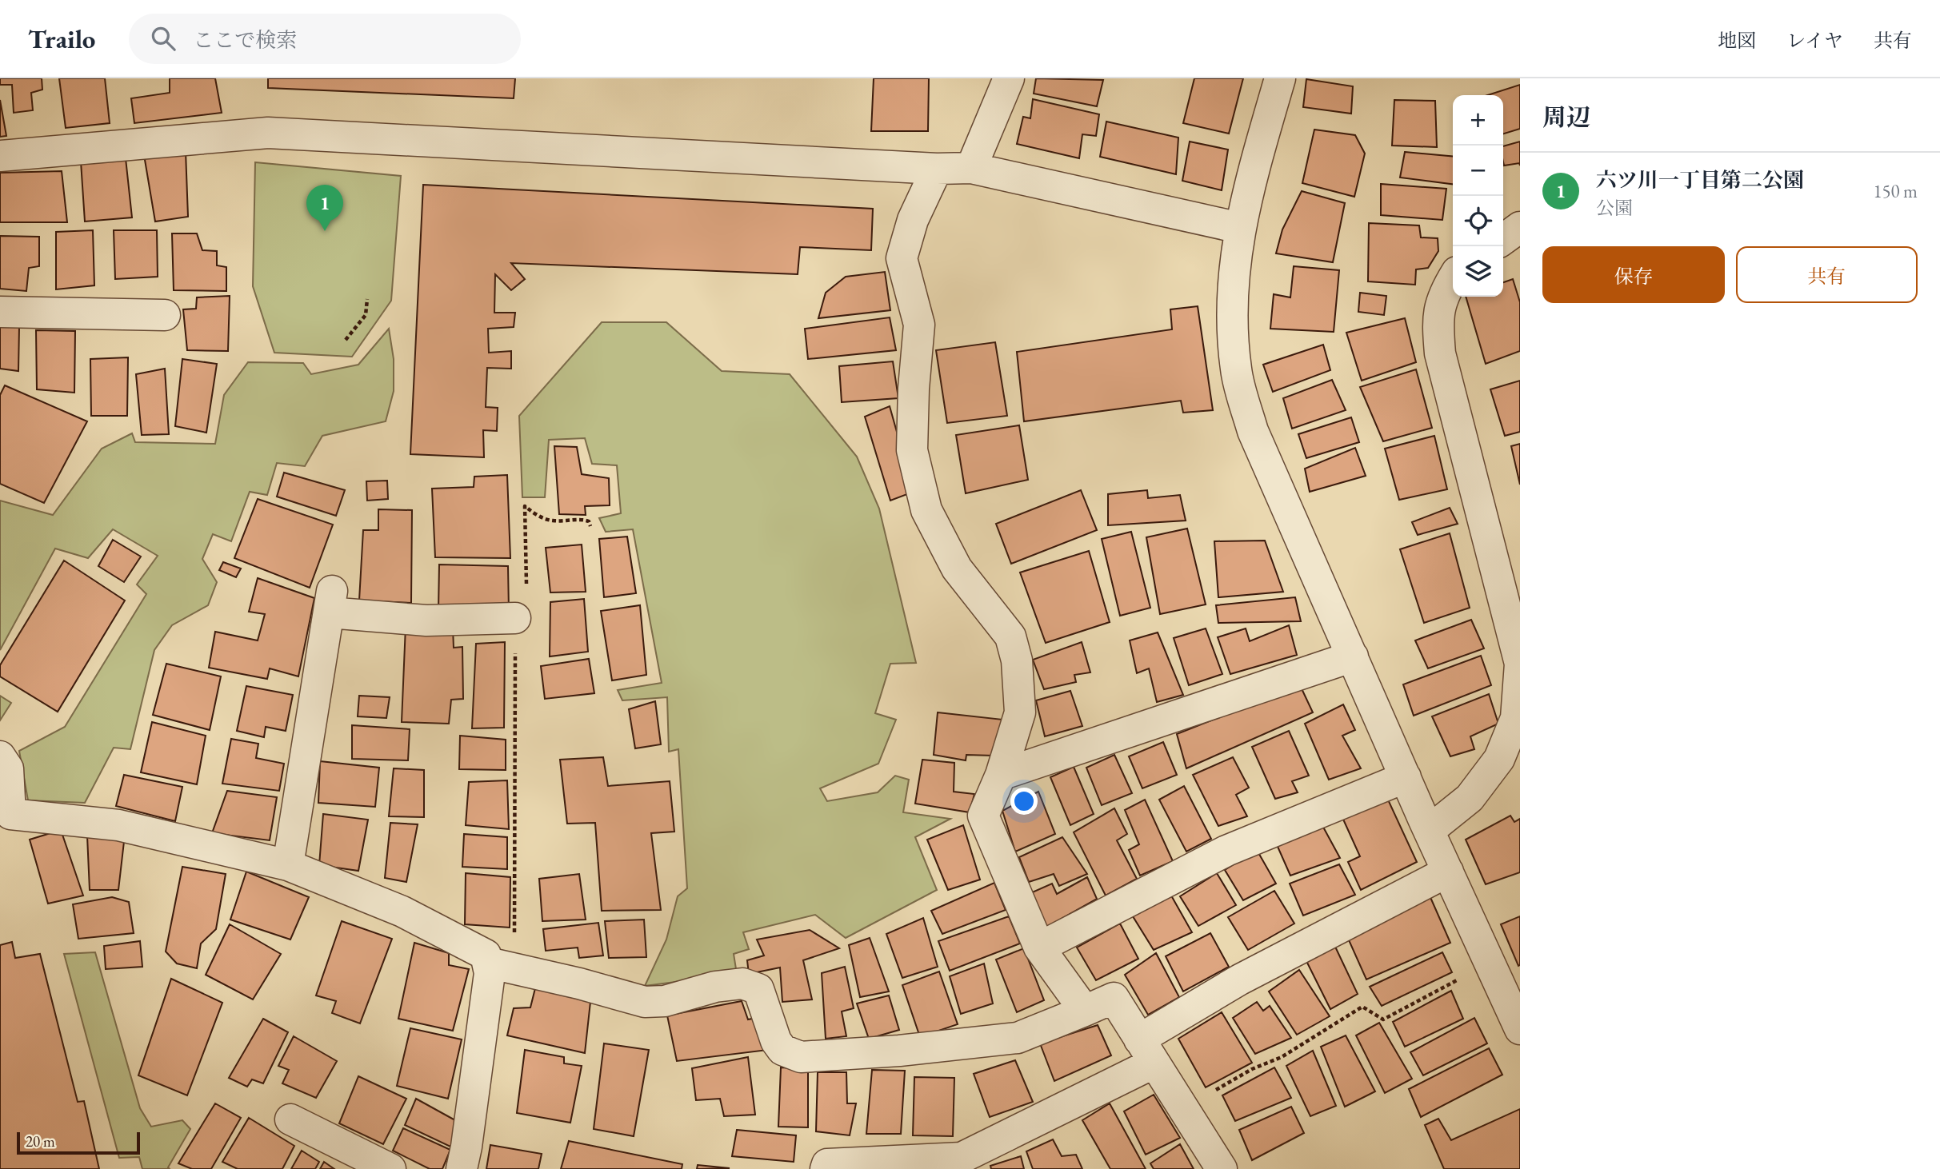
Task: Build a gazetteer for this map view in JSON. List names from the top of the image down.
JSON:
{
  "scale_bar": "20 m",
  "page": {
    "header": "Trailo",
    "search": "ここで検索",
    "nav": ["地図", "レイヤ", "共有"],
    "heading": "周辺",
    "map_buttons": ["+", "−"],
    "list": [
      {
        "mark": "1",
        "name": "六ツ川一丁目第二公園",
        "note": "公園",
        "value": "150 m"
      }
    ],
    "pins": "1",
    "buttons": ["保存", "共有"],
    "scale": "20 m"
  }
}
